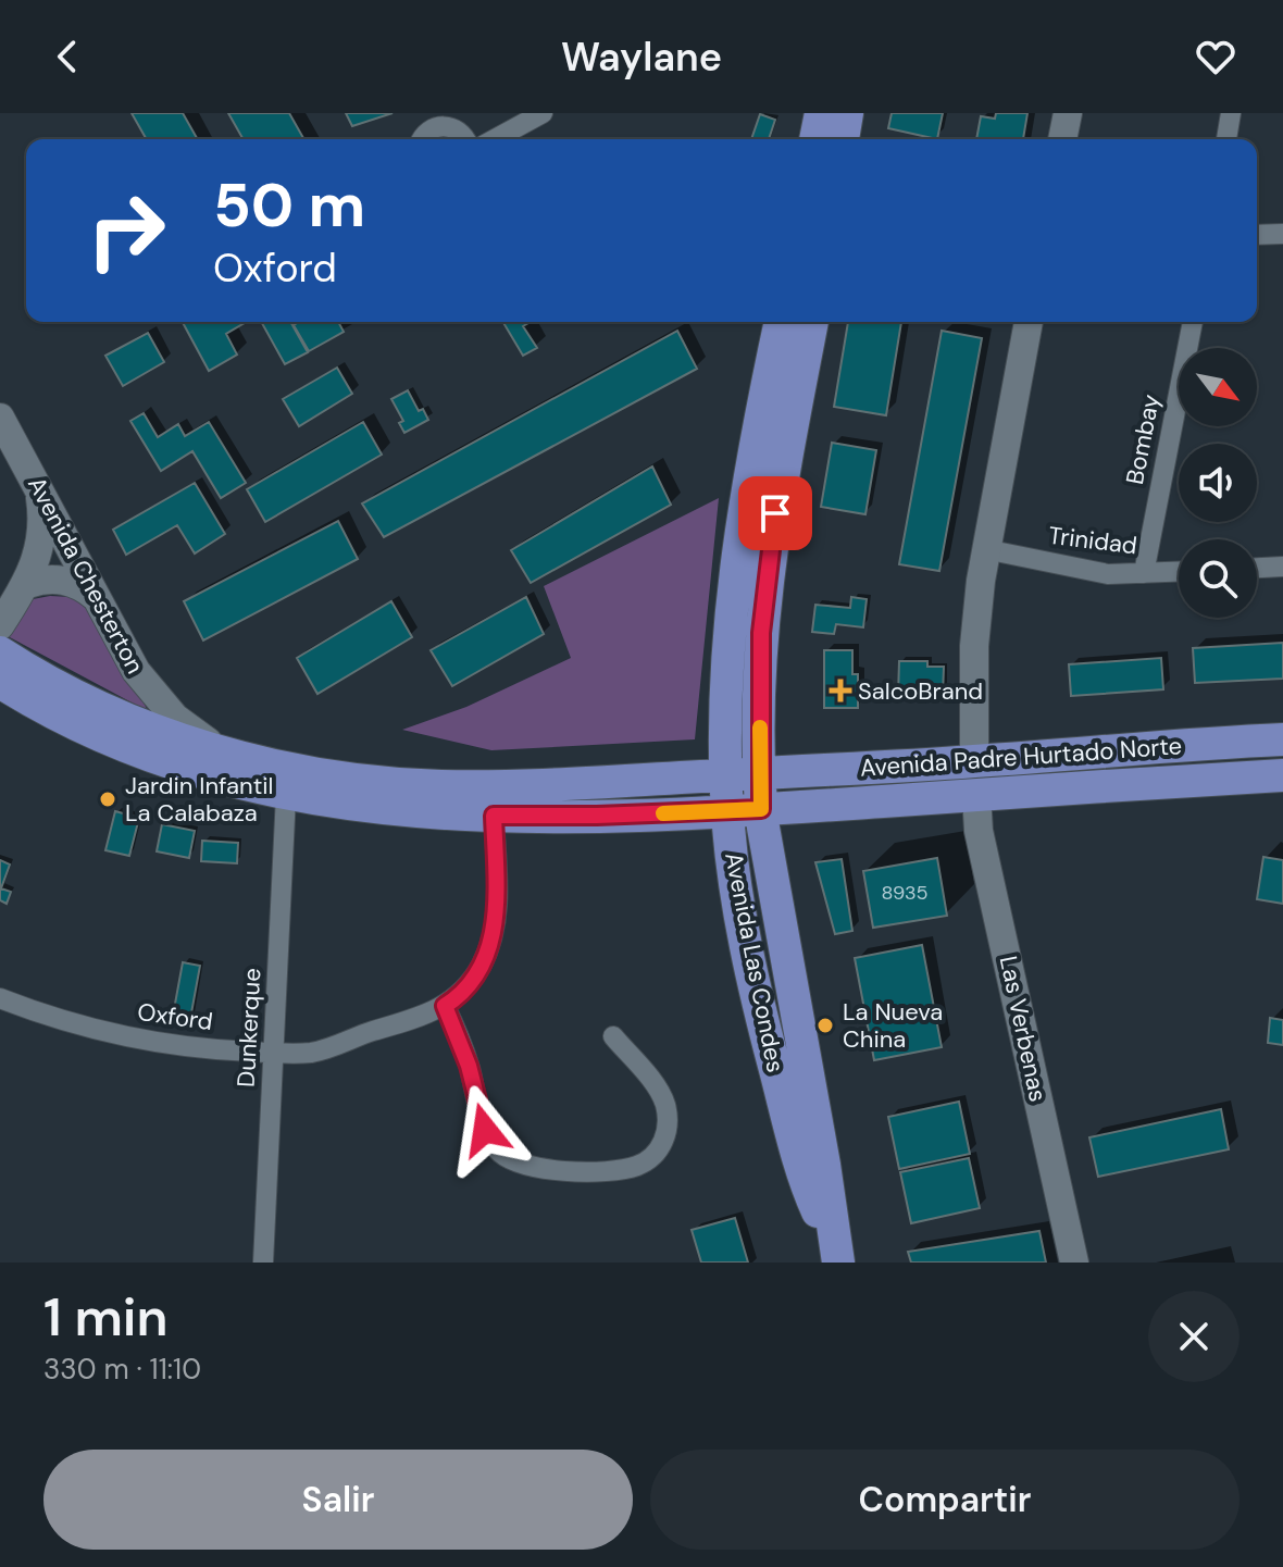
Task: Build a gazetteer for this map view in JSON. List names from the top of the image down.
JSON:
{
  "streets": {
    "main road": ["Avenida Padre Hurtado Norte", "Avenida Las Condes"],
    "street": [
      "Bombay",
      "Trinidad",
      "Avenida Chesterton",
      "Oxford",
      "Dunkerque",
      "Las Verbenas"
    ]
  },
  "crossings": [
    ["Bombay", "Trinidad"],
    ["Avenida Chesterton", "Avenida Padre Hurtado Norte"],
    ["Avenida Padre Hurtado Norte", "Avenida Las Condes"],
    ["Avenida Padre Hurtado Norte", "Oxford"],
    ["Avenida Padre Hurtado Norte", "Dunkerque"],
    ["Avenida Padre Hurtado Norte", "Las Verbenas"],
    ["Oxford", "Dunkerque"]
  ],
  "places": {
    "health": ["SalcoBrand"],
    "other": ["Jardin Infantil La Calabaza", "La Nueva China"]
  },
  "house_numbers": ["8935"],
  "north": "bottom right",
  "page": {
    "header": "Waylane",
    "turn": ["50 m", "Oxford"],
    "heading": ["1 min", "330 m · 11:10"],
    "buttons": ["Salir", "Compartir"]
  }
}
